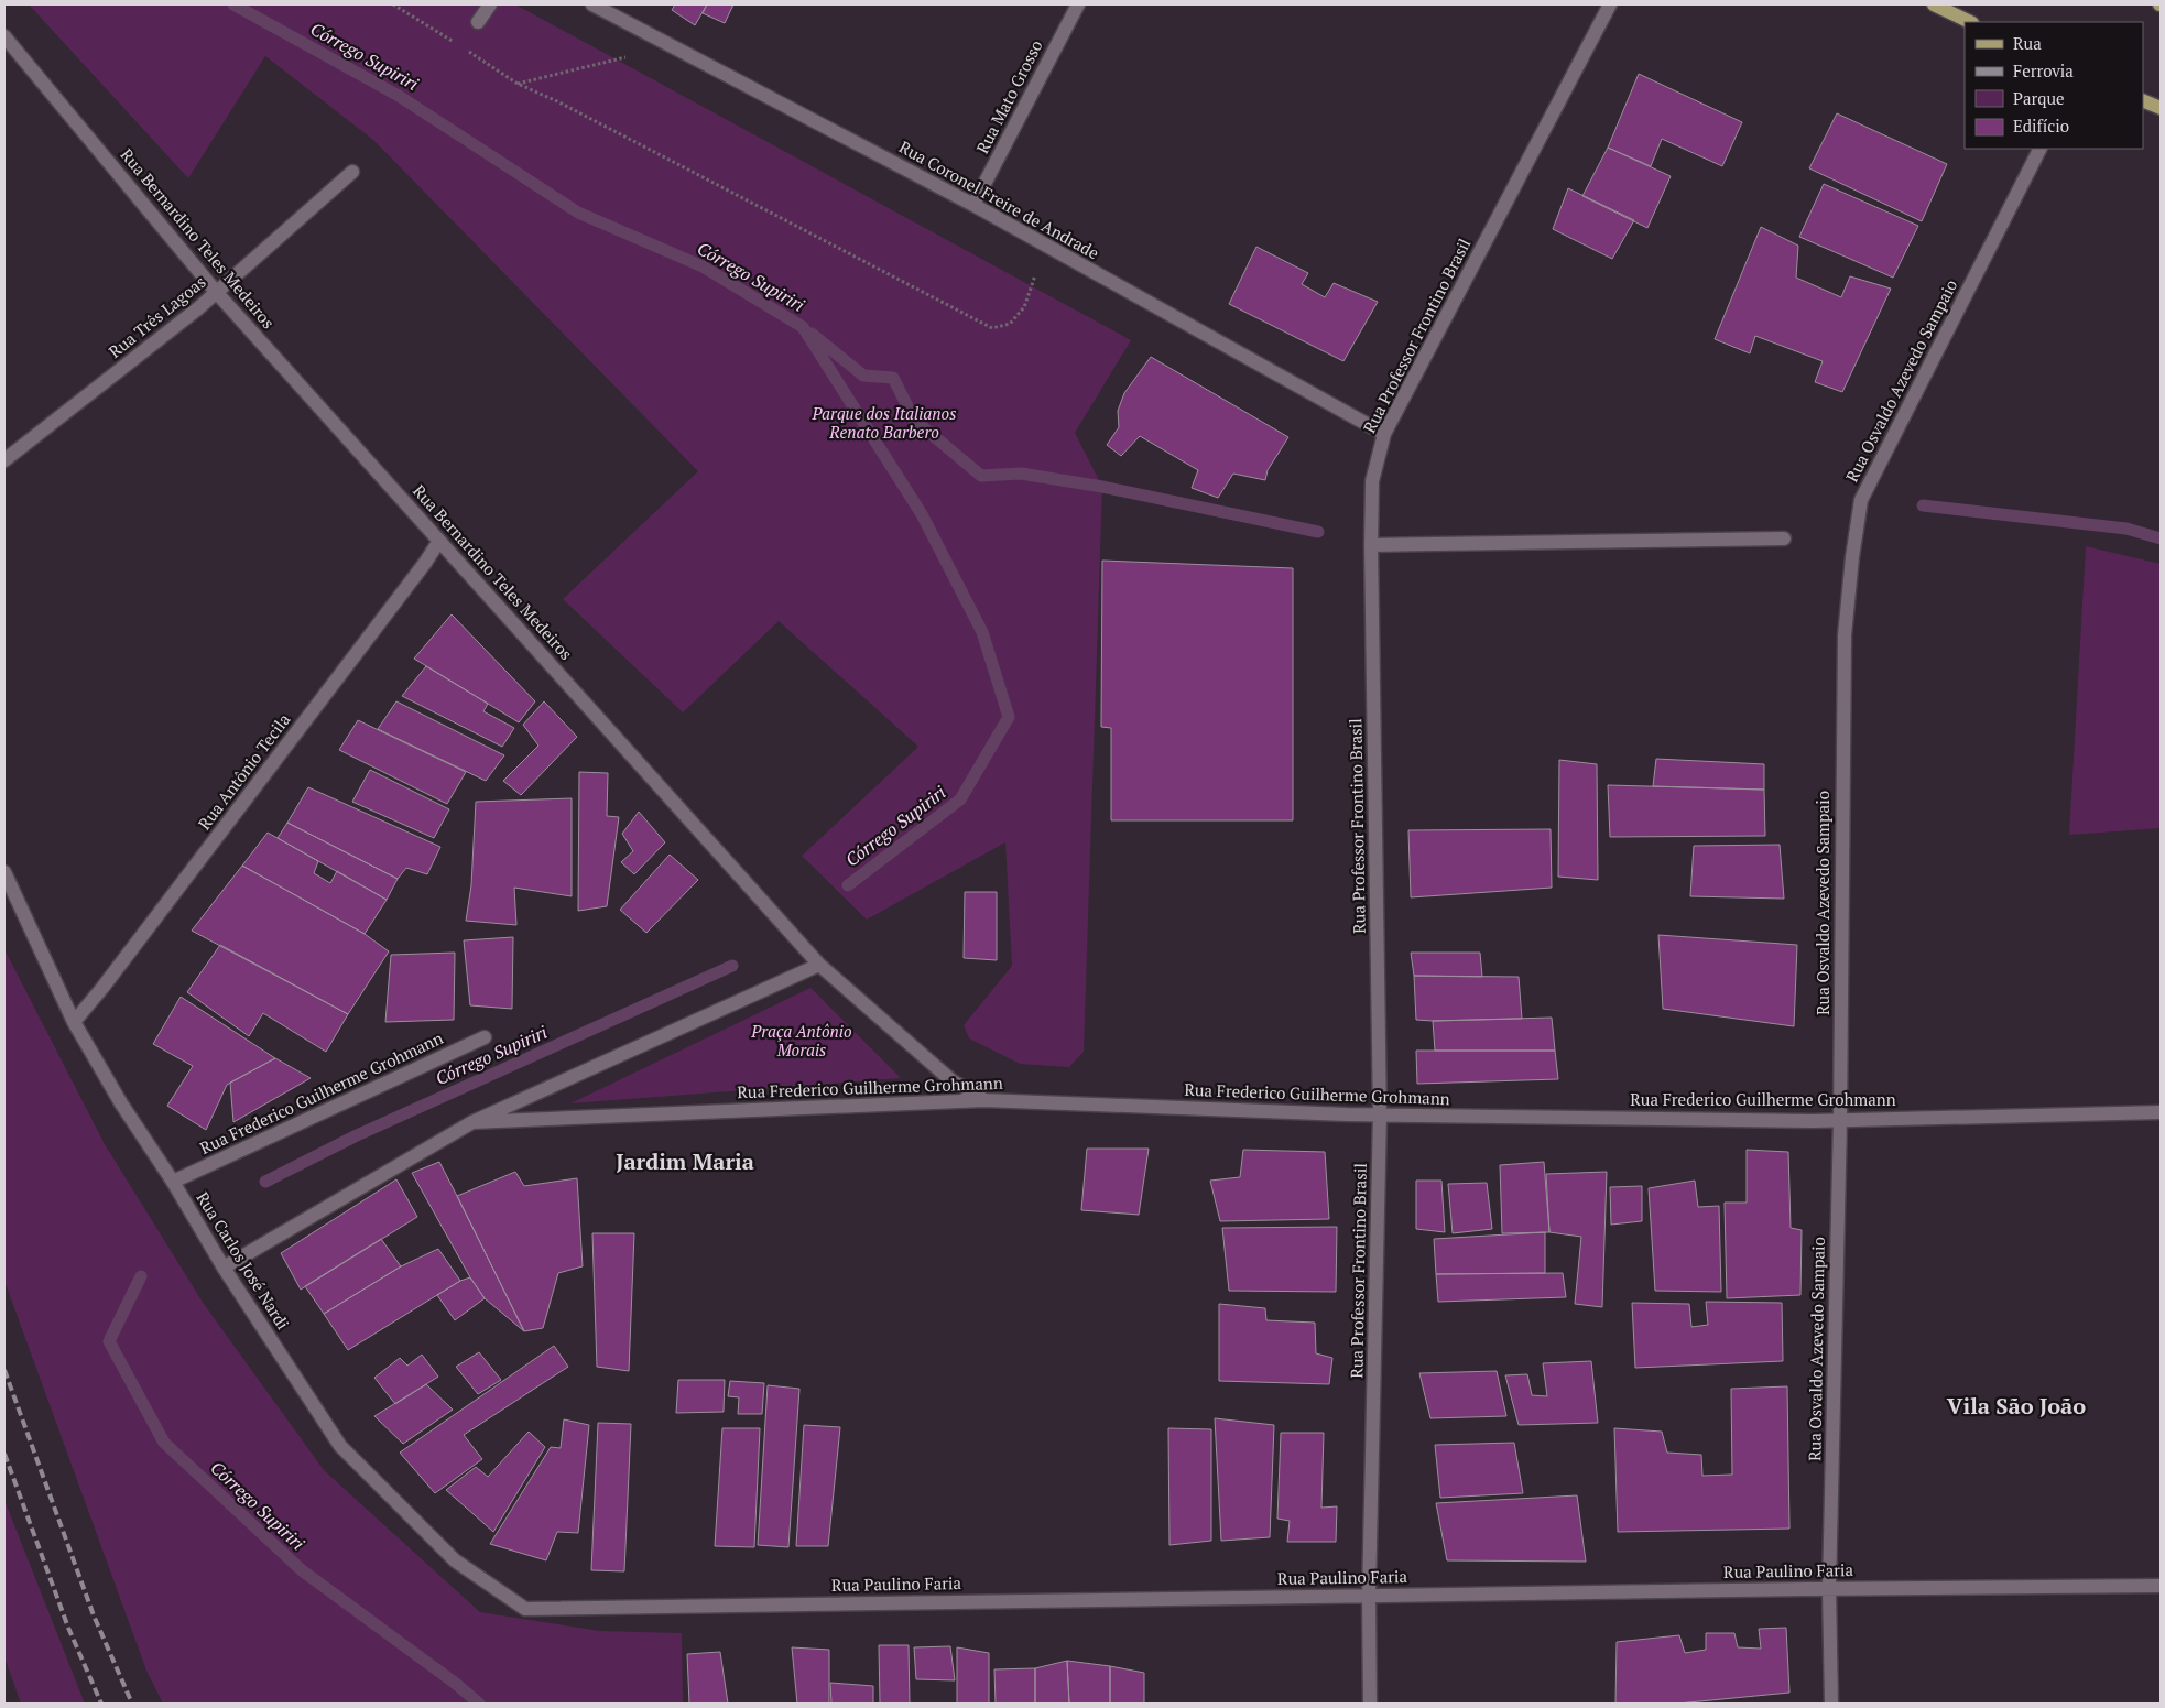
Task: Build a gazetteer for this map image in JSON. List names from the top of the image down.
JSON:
{
  "streets": {
    "street": [
      "Rua Mato Grosso",
      "Rua Coronel Freire de Andrade",
      "Rua Bernardino Teles Medeiros",
      "Rua Três Lagoas",
      "Rua Professor Frontino Brasil",
      "Rua Osvaldo Azevedo Sampaio",
      "Rua Antônio Tecila",
      "Rua Frederico Guilherme Grohmann",
      "Rua Carlos José Nardi",
      "Rua Paulino Faria"
    ]
  },
  "crossings": [
    ["Rua Mato Grosso", "Rua Coronel Freire de Andrade"],
    ["Rua Coronel Freire de Andrade", "Rua Professor Frontino Brasil"],
    ["Rua Bernardino Teles Medeiros", "Rua Três Lagoas"],
    ["Rua Bernardino Teles Medeiros", "Rua Antônio Tecila"],
    ["Rua Bernardino Teles Medeiros", "Rua Frederico Guilherme Grohmann"],
    ["Rua Professor Frontino Brasil", "Rua Frederico Guilherme Grohmann"],
    ["Rua Professor Frontino Brasil", "Rua Paulino Faria"],
    ["Rua Osvaldo Azevedo Sampaio", "Rua Frederico Guilherme Grohmann"],
    ["Rua Osvaldo Azevedo Sampaio", "Rua Paulino Faria"],
    ["Rua Antônio Tecila", "Rua Carlos José Nardi"],
    ["Rua Frederico Guilherme Grohmann", "Rua Carlos José Nardi"],
    ["Rua Carlos José Nardi", "Rua Paulino Faria"]
  ],
  "districts": ["Jardim Maria", "Vila São João"],
  "water": ["Córrego Supiriri"],
  "parks": ["Parque dos Italianos Renato Barbero", "Praça Antônio Morais"],
  "legend": [
    "Rua",
    "Ferrovia",
    "Parque",
    "Edifício"
  ]
}
